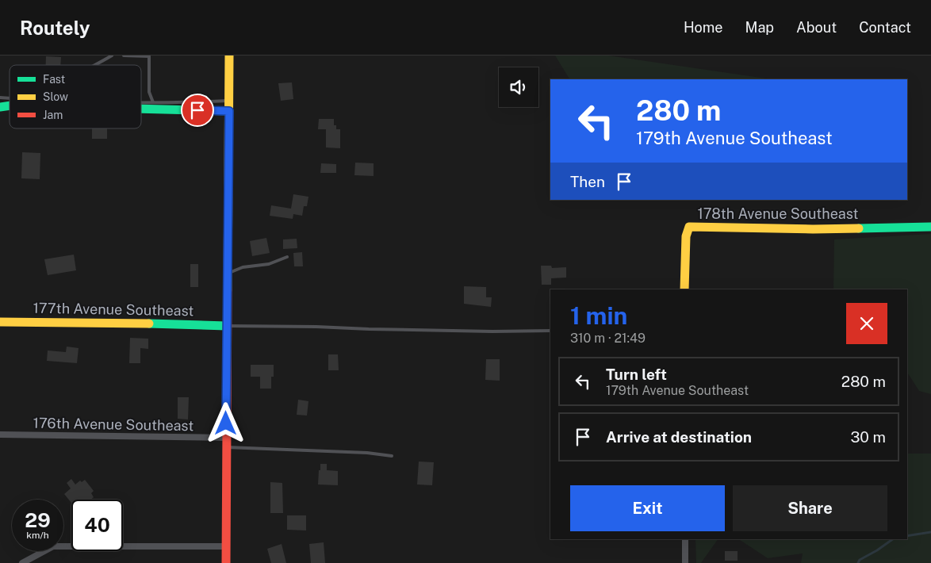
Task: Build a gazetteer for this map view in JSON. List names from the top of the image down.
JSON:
{
  "streets": {
    "street": ["178th Avenue Southeast", "177th Avenue Southeast", "176th Avenue Southeast"]
  },
  "legend": ["Fast", "Slow", "Jam"],
  "page": {
    "header": "Routely",
    "nav": [
      "Home",
      "Map",
      "About",
      "Contact"
    ],
    "turn": ["280 m", "179th Avenue Southeast"],
    "then": "Then",
    "heading": ["1 min", "310 m · 21:49"],
    "list": [
      {
        "name": "Turn left",
        "note": "179th Avenue Southeast",
        "value": "280 m"
      },
      {
        "name": "Arrive at destination",
        "value": "30 m"
      }
    ],
    "buttons": ["Exit", "Share"],
    "speed": "29 km/h",
    "limit": "40"
  }
}
